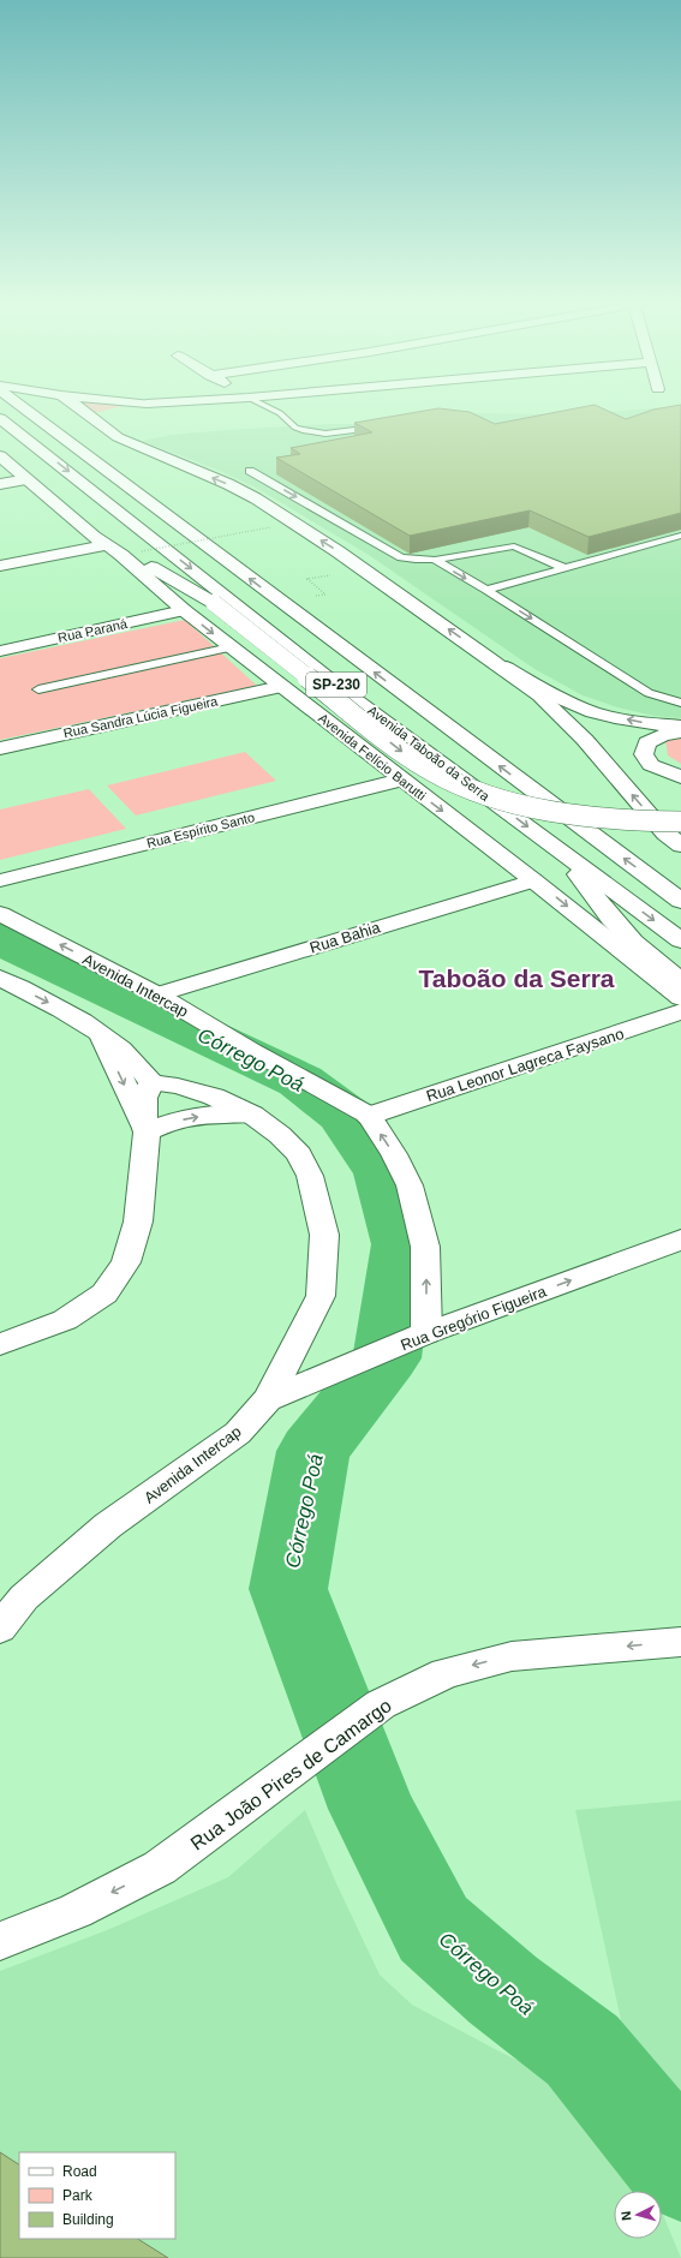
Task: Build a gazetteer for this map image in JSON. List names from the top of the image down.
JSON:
{
  "streets": {
    "main road": [
      "Rua Paraná",
      "SP-230",
      "Rua Sandra Lúcia Figueira",
      "Avenida Taboão da Serra",
      "Avenida Felício Barutti",
      "Rua Espírito Santo",
      "Rua Bahia",
      "Avenida Intercap",
      "Rua Leonor Lagreca Faysano",
      "Rua Gregório Figueira",
      "Rua João Pires de Camargo"
    ]
  },
  "crossings": [
    ["Rua Paraná", "Avenida Felício Barutti"],
    ["Rua Sandra Lúcia Figueira", "Avenida Felício Barutti"],
    ["Avenida Felício Barutti", "Rua Espírito Santo"],
    ["Avenida Felício Barutti", "Rua Bahia"],
    ["Rua Bahia", "Avenida Intercap"],
    ["Avenida Intercap", "Rua Leonor Lagreca Faysano"],
    ["Avenida Intercap", "Rua Gregório Figueira"]
  ],
  "one_way": ["Rua Gregório Figueira", "Rua João Pires de Camargo"],
  "districts": ["Taboão da Serra"],
  "water": ["Córrego Poá"],
  "legend": ["Road", "Park", "Building"],
  "north": "left"
}
